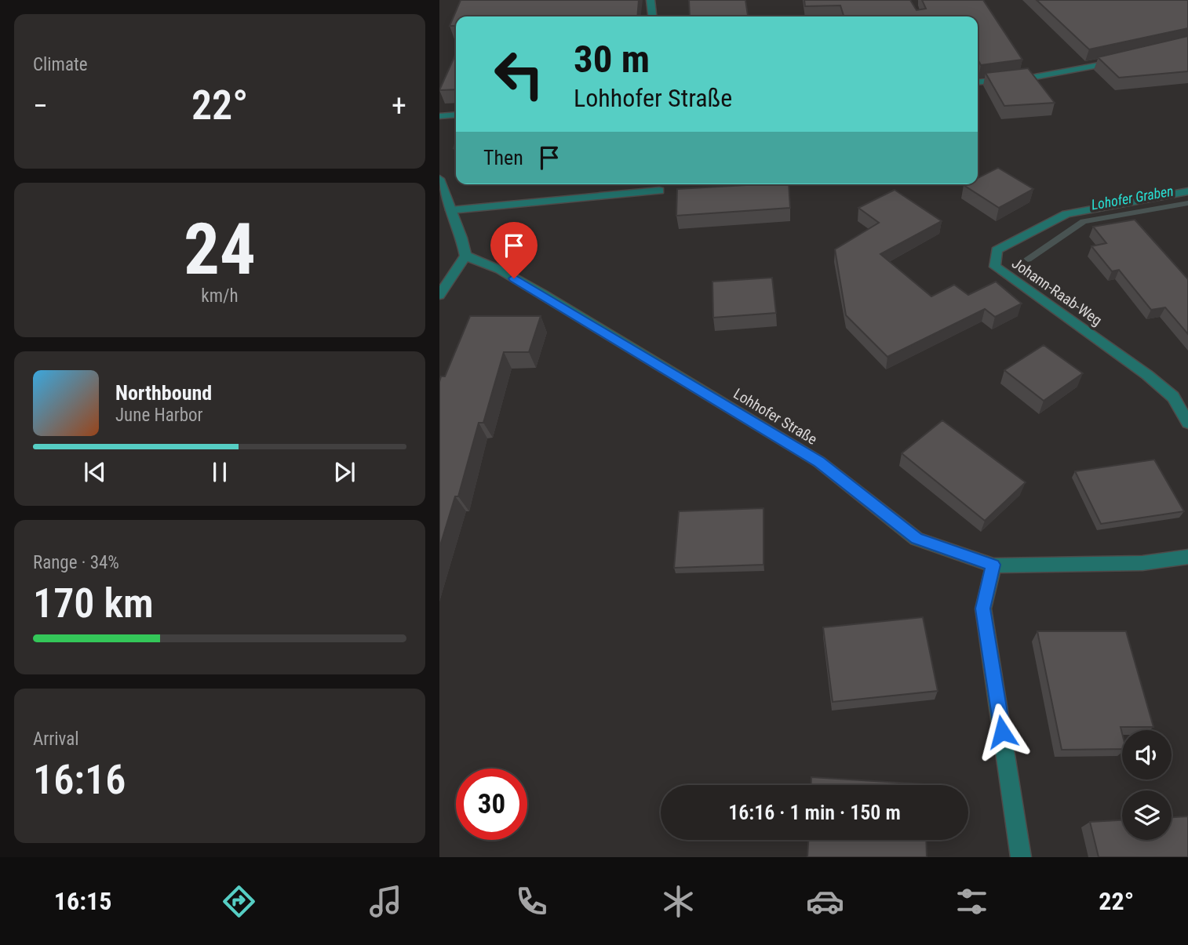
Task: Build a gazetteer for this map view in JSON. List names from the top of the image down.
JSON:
{
  "streets": {
    "street": ["Johann-Raab-Weg", "Lohhofer Straße"]
  },
  "water": ["Lohofer Graben"],
  "page": {
    "tile": [
      "Climate",
      ["24", "km/h"],
      ["Range · 34%", "170 km"],
      ["Arrival", "16:16"]
    ],
    "turn": ["30 m", "Lohhofer Straße"],
    "heat": ["−", "22°", "+"],
    "then": "Then",
    "song": ["Northbound", "June Harbor"],
    "limit": "30",
    "trip": "16:16 · 1 min · 150 m",
    "tabs": ["16:15", "22°"]
  }
}
